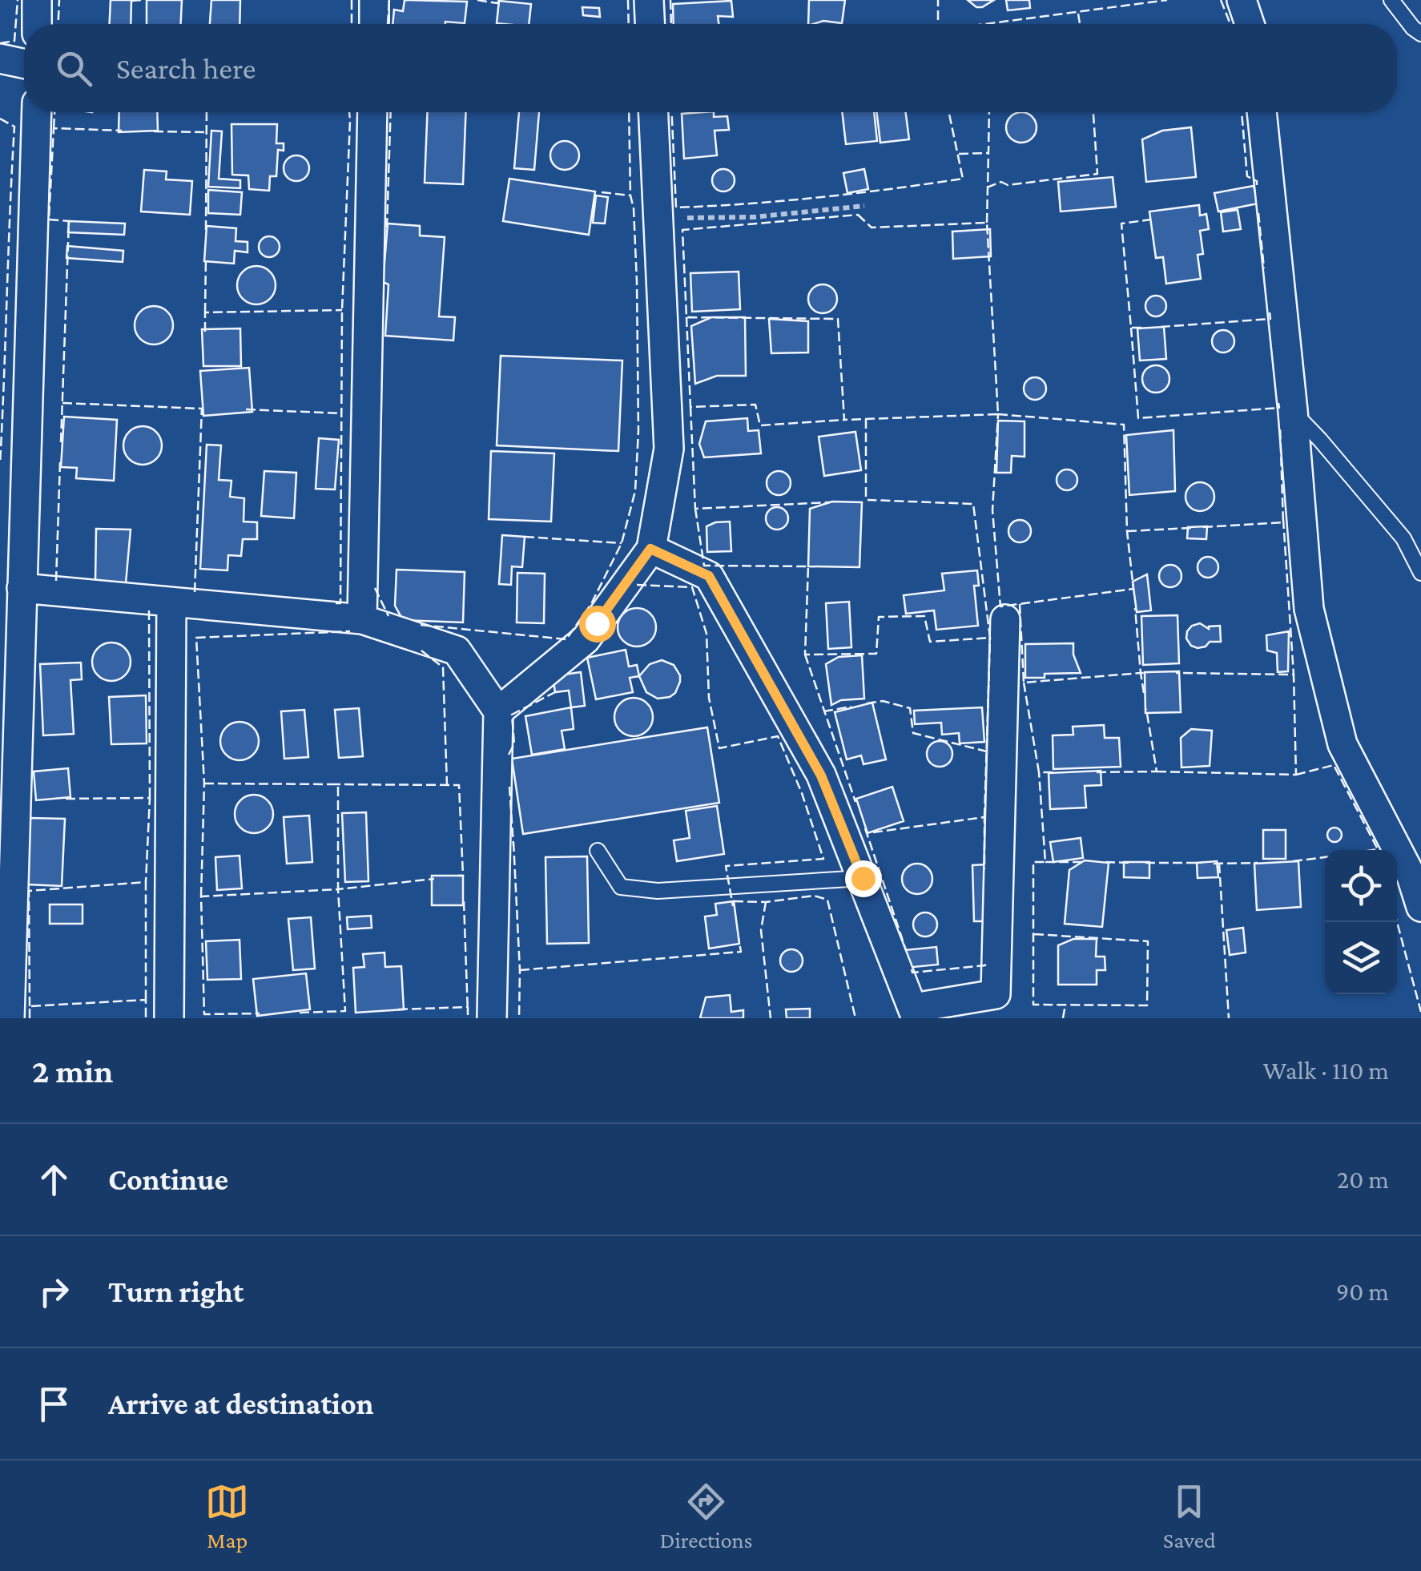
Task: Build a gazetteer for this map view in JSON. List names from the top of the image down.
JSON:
{
  "page": {
    "search": "Search here",
    "heading": ["2 min", "Walk · 110 m"],
    "list": [
      ["Continue", "20 m"],
      ["Turn right", "90 m"],
      "Arrive at destination"
    ],
    "nav": ["Map", "Directions", "Saved"]
  }
}
